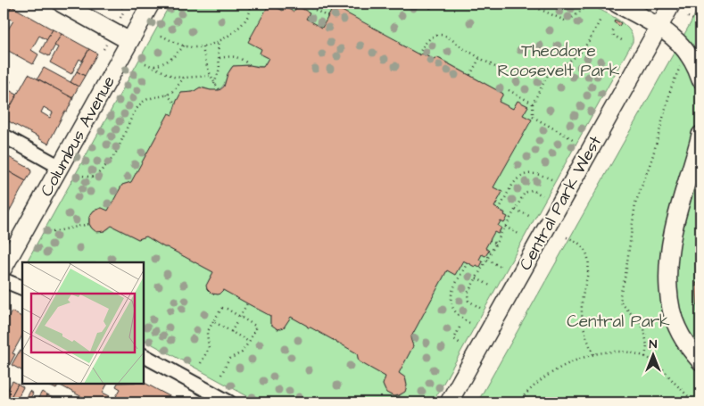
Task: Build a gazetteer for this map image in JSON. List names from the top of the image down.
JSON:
{
  "streets": {
    "main road": ["Columbus Avenue", "Central Park West"]
  },
  "parks": ["Theodore Roosevelt Park", "Central Park"],
  "north": "top"
}
